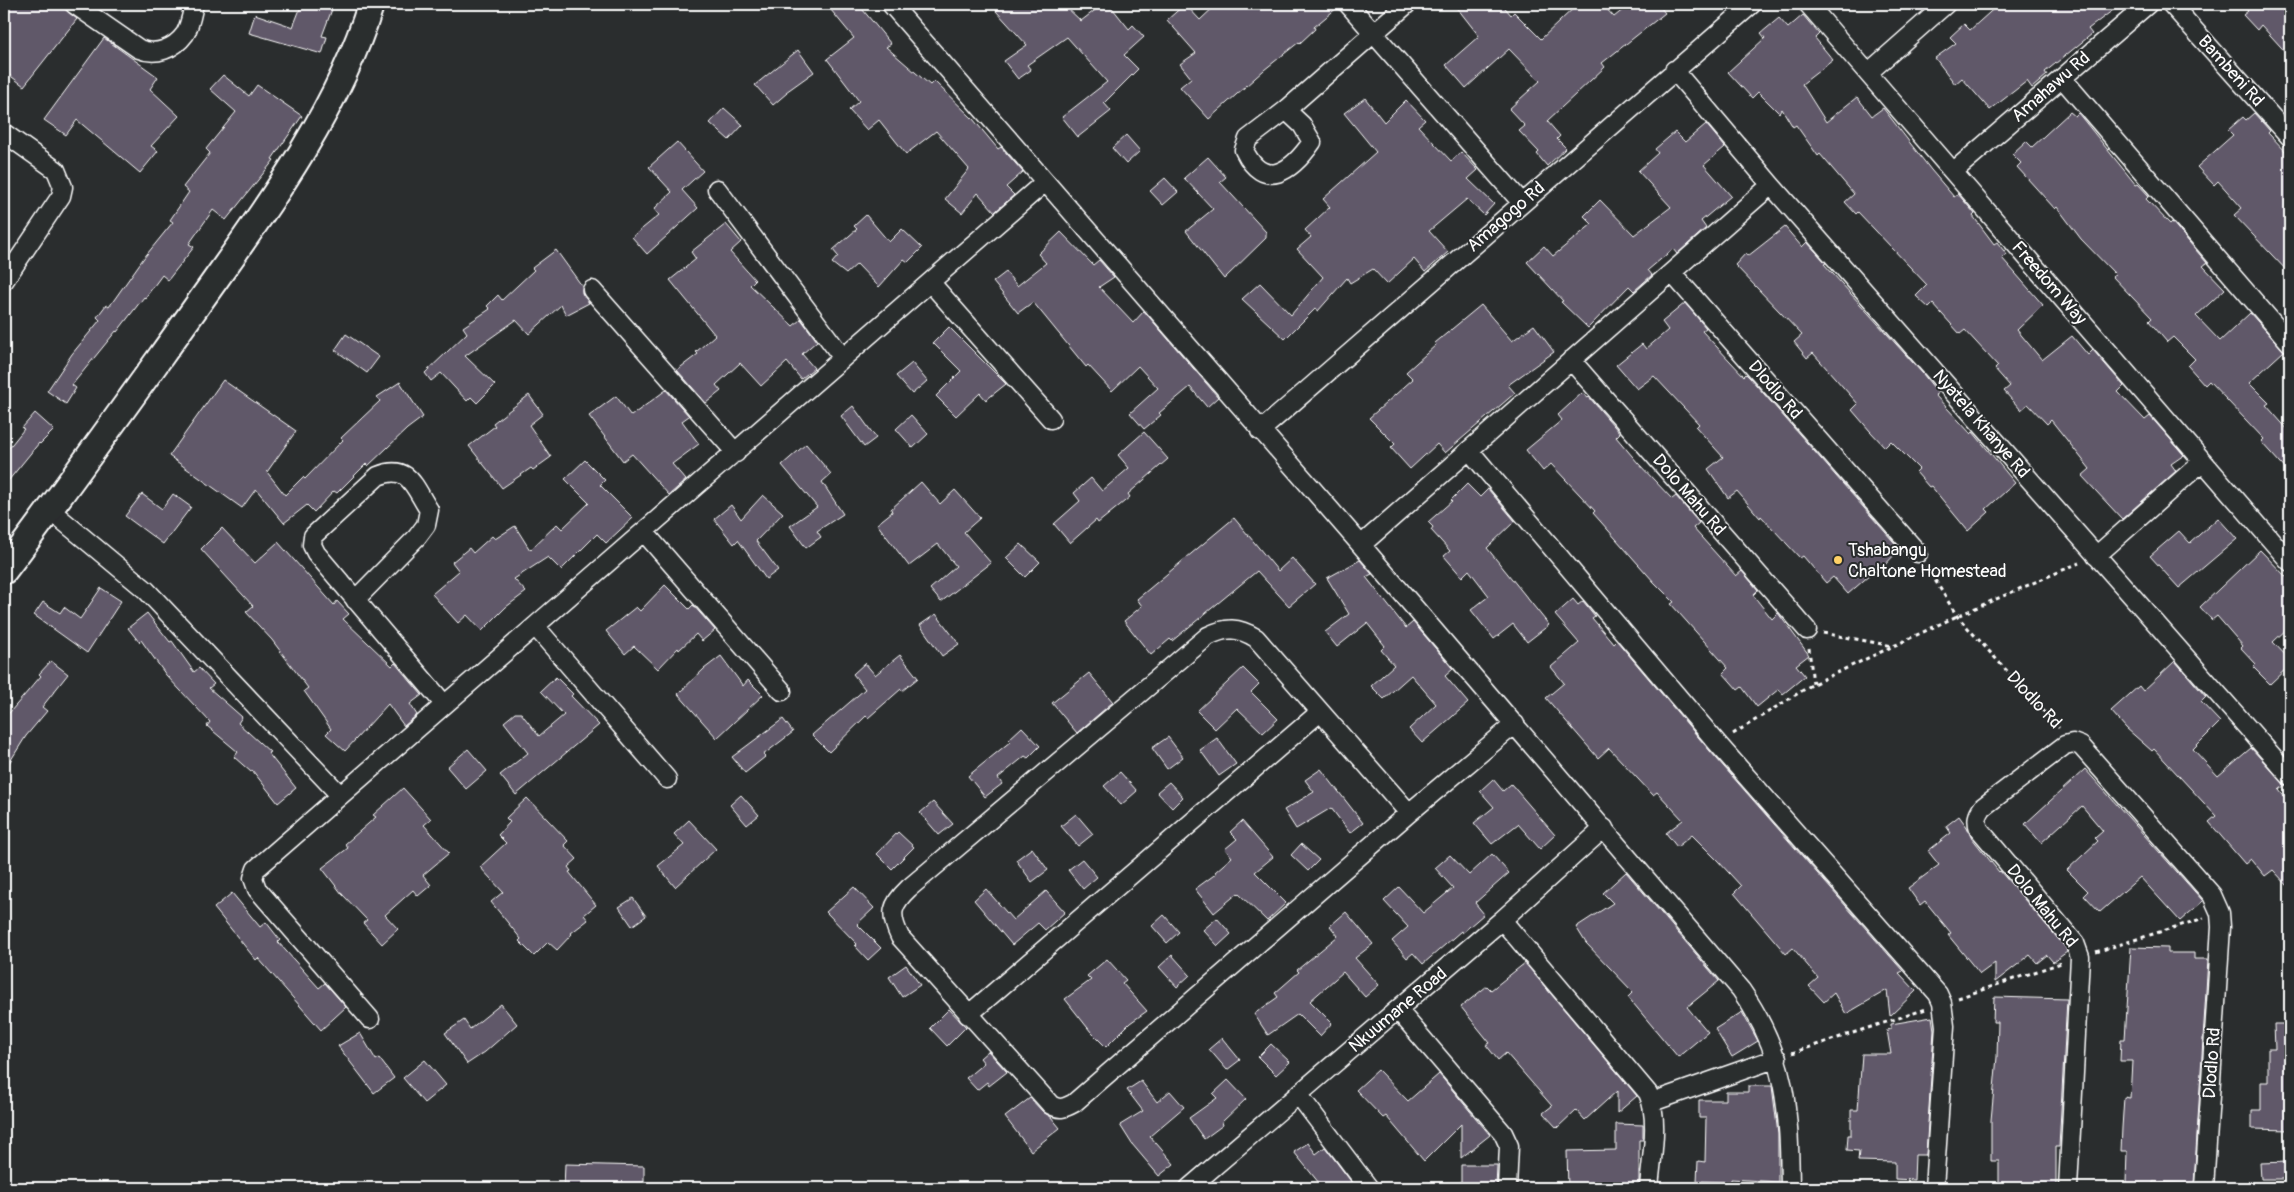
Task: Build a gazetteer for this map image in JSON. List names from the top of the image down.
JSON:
{
  "streets": {
    "street": [
      "Bambeni Rd",
      "Amahawu Rd",
      "Amagogo Rd",
      "Freedom Way",
      "Dlodlo Rd",
      "Nyatela Khanye Rd",
      "Dolo Mahu Rd",
      "Nkuumane Road"
    ]
  },
  "crossings": [
    ["Amahawu Rd", "Freedom Way"],
    ["Amagogo Rd", "Nyatela Khanye Rd"],
    ["Dlodlo Rd", "Dolo Mahu Rd"]
  ],
  "places": ["Tshabangu Chaltone Homestead"]
}
